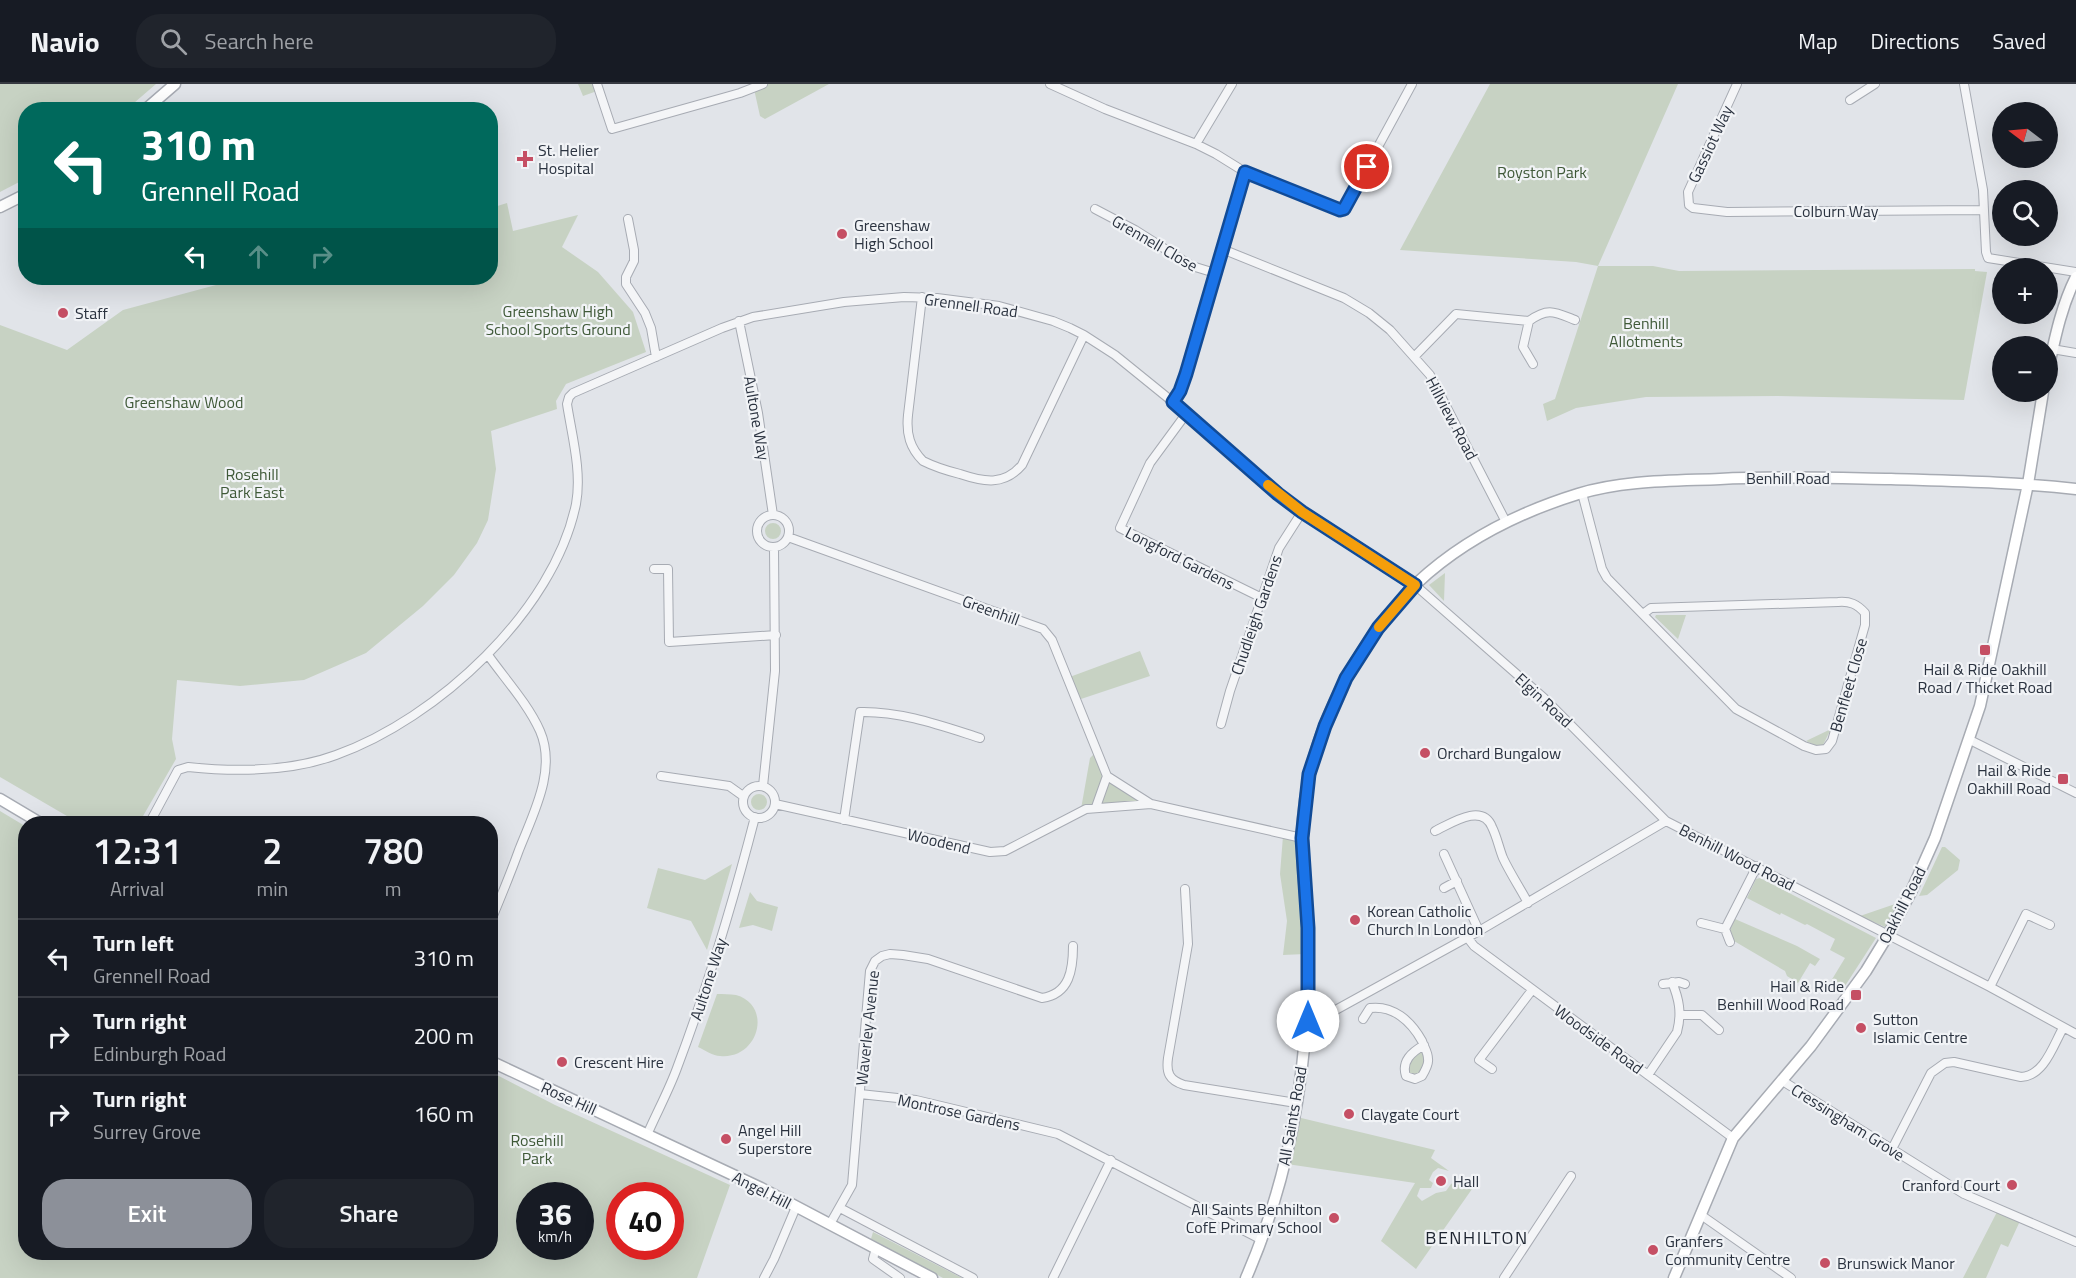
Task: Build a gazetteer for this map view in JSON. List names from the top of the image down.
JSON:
{
  "streets": {
    "street": [
      "Gassiot Way",
      "Colburn Way",
      "Grennell Close",
      "Grennell Road",
      "Aultone Way",
      "Hillview Road",
      "Benhill Road",
      "Longford Gardens",
      "Greenhill",
      "Chudleigh Gardens",
      "Benfleet Close",
      "Elgin Road",
      "Woodend",
      "Benhill Wood Road",
      "Oakhill Road",
      "Waverley Avenue",
      "Woodside Road",
      "Rose Hill",
      "Montrose Gardens",
      "All Saints Road",
      "Cressingham Grove",
      "Angel Hill"
    ]
  },
  "crossings": [
    ["Gassiot Way", "Colburn Way"],
    ["Grennell Road", "Aultone Way"],
    ["Grennell Road", "Longford Gardens"],
    ["Grennell Road", "Chudleigh Gardens"],
    ["Grennell Road", "Elgin Road"],
    ["Grennell Road", "All Saints Road"],
    ["Aultone Way", "Greenhill"],
    ["Aultone Way", "Woodend"],
    ["Aultone Way", "Rose Hill"],
    ["Aultone Way", "Angel Hill"],
    ["Hillview Road", "Benhill Road"],
    ["Hillview Road", "All Saints Road"],
    ["Benhill Road", "Benfleet Close"],
    ["Benhill Road", "Oakhill Road"],
    ["Benhill Road", "All Saints Road"],
    ["Longford Gardens", "Chudleigh Gardens"],
    ["Greenhill", "Woodend"],
    ["Elgin Road", "Benhill Wood Road"],
    ["Elgin Road", "All Saints Road"],
    ["Woodend", "All Saints Road"],
    ["Benhill Wood Road", "Oakhill Road"],
    ["Benhill Wood Road", "Woodside Road"],
    ["Benhill Wood Road", "All Saints Road"],
    ["Oakhill Road", "Woodside Road"],
    ["Oakhill Road", "Cressingham Grove"],
    ["Waverley Avenue", "Montrose Gardens"],
    ["Waverley Avenue", "Angel Hill"],
    ["Rose Hill", "Angel Hill"],
    ["Montrose Gardens", "All Saints Road"]
  ],
  "districts": ["BENHILTON"],
  "parks": [
    "Royston Park",
    "Greenshaw High School Sports Ground",
    "Benhill Allotments",
    "Greenshaw Wood",
    "Rosehill Park East",
    "Rosehill Park"
  ],
  "places": {
    "health": ["St. Helier Hospital"],
    "other": [
      "Greenshaw High School",
      "Staff",
      "Orchard Bungalow",
      "Korean Catholic Church In London",
      "Sutton Islamic Centre",
      "Crescent Hire",
      "Claygate Court",
      "Angel Hill Superstore",
      "Hall",
      "Cranford Court",
      "All Saints Benhilton CofE Primary School",
      "Granfers Community Centre",
      "Brunswick Manor"
    ],
    "transit": ["Hail & Ride Oakhill Road / Thicket Road", "Hail & Ride Oakhill Road", "Hail & Ride Benhill Wood Road"]
  },
  "north": "left",
  "page": {
    "header": "Navio",
    "search": "Search here",
    "nav": ["Map", "Directions", "Saved"],
    "map_buttons": ["+", "−"],
    "turn": ["310 m", "Grennell Road"],
    "eta": [
      "12:31",
      "Arrival",
      "2",
      "min",
      "780",
      "m"
    ],
    "list": [
      {
        "name": "Turn left",
        "note": "Grennell Road",
        "value": "310 m"
      },
      {
        "name": "Turn right",
        "note": "Edinburgh Road",
        "value": "200 m"
      },
      {
        "name": "Turn right",
        "note": "Surrey Grove",
        "value": "160 m"
      }
    ],
    "buttons": ["Exit", "Share"],
    "speed": "36 km/h",
    "limit": "40"
  }
}
